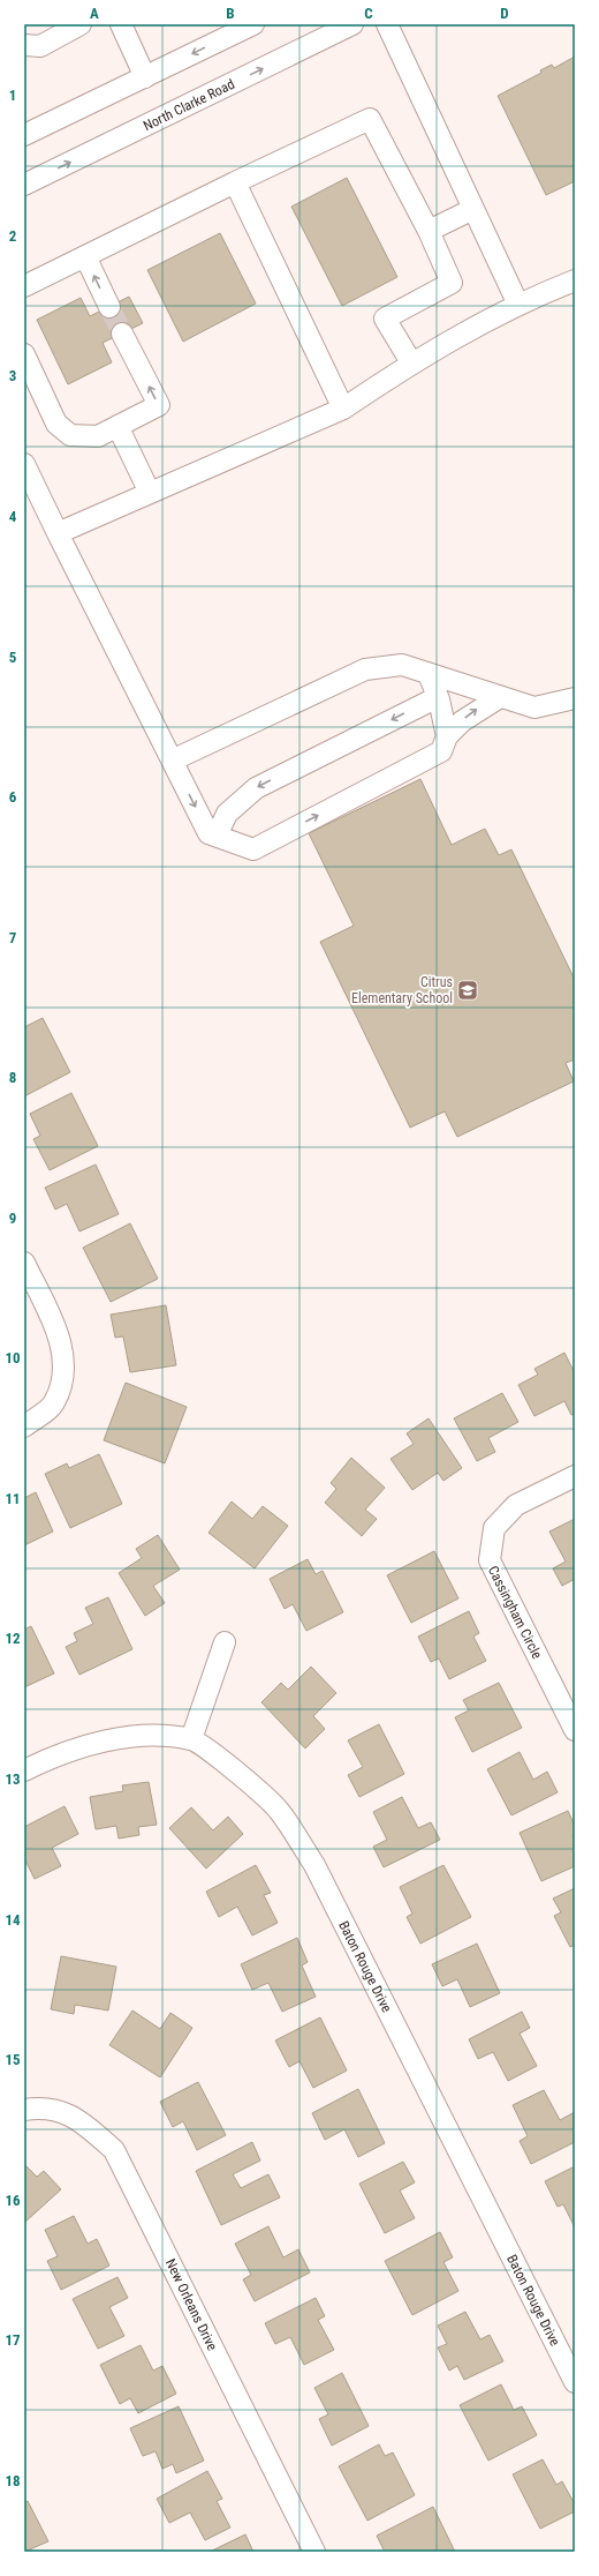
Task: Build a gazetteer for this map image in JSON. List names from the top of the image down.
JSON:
{
  "streets": {
    "street": [
      "North Clarke Road",
      "Cassingham Circle",
      "Baton Rouge Drive",
      "New Orleans Drive"
    ]
  },
  "places": {
    "school or university": ["Citrus Elementary School"]
  },
  "grid": {
    "columns": [
      "A",
      "B",
      "C",
      "D"
    ],
    "rows": [
      "1",
      "2",
      "3",
      "4",
      "5",
      "6",
      "7",
      "8",
      "9",
      "10",
      "11",
      "12",
      "13",
      "14",
      "15",
      "16",
      "17",
      "18"
    ]
  }
}
